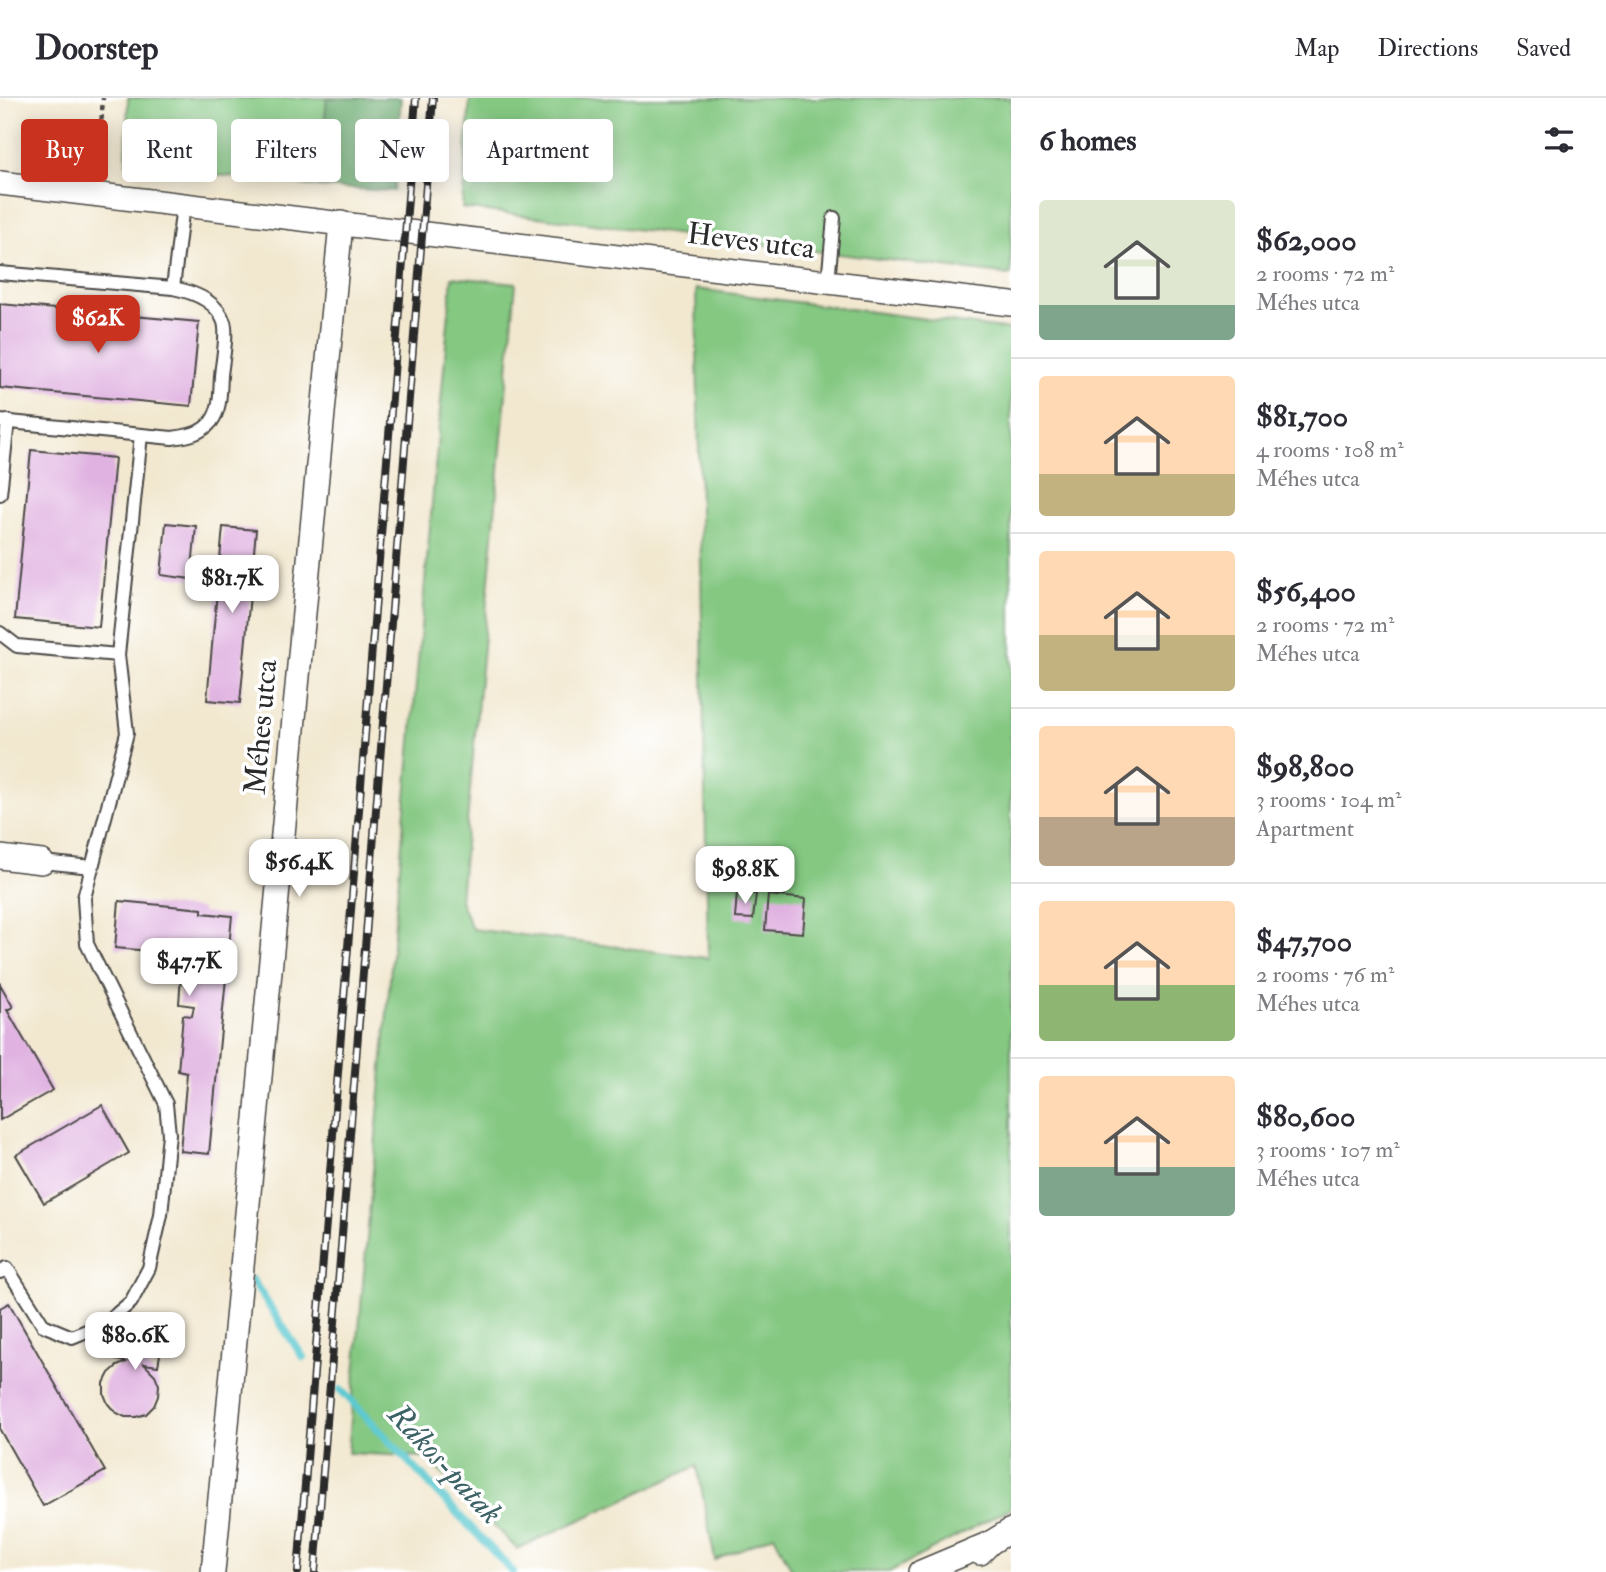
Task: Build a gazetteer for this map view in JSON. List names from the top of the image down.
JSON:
{
  "streets": {
    "street": ["Heves utca", "Méhes utca"]
  },
  "crossings": [
    ["Heves utca", "Méhes utca"]
  ],
  "water": ["Rákos-patak"],
  "page": {
    "header": "Doorstep",
    "nav": ["Map", "Directions", "Saved"],
    "heading": "6 homes",
    "chip": [
      "Buy",
      "Rent",
      "Filters",
      "New",
      "Apartment"
    ],
    "list": [
      {
        "name": "$62,000",
        "note": "2 rooms · 72 m² · Méhes utca"
      },
      {
        "name": "$81,700",
        "note": "4 rooms · 108 m² · Méhes utca"
      },
      {
        "name": "$56,400",
        "note": "2 rooms · 72 m² · Méhes utca"
      },
      {
        "name": "$98,800",
        "note": "3 rooms · 104 m² · Apartment"
      },
      {
        "name": "$47,700",
        "note": "2 rooms · 76 m² · Méhes utca"
      },
      {
        "name": "$80,600",
        "note": "3 rooms · 107 m² · Méhes utca"
      }
    ],
    "price": [
      "$62K",
      "$81.7K",
      "$56.4K",
      "$98.8K",
      "$47.7K",
      "$80.6K"
    ]
  }
}
